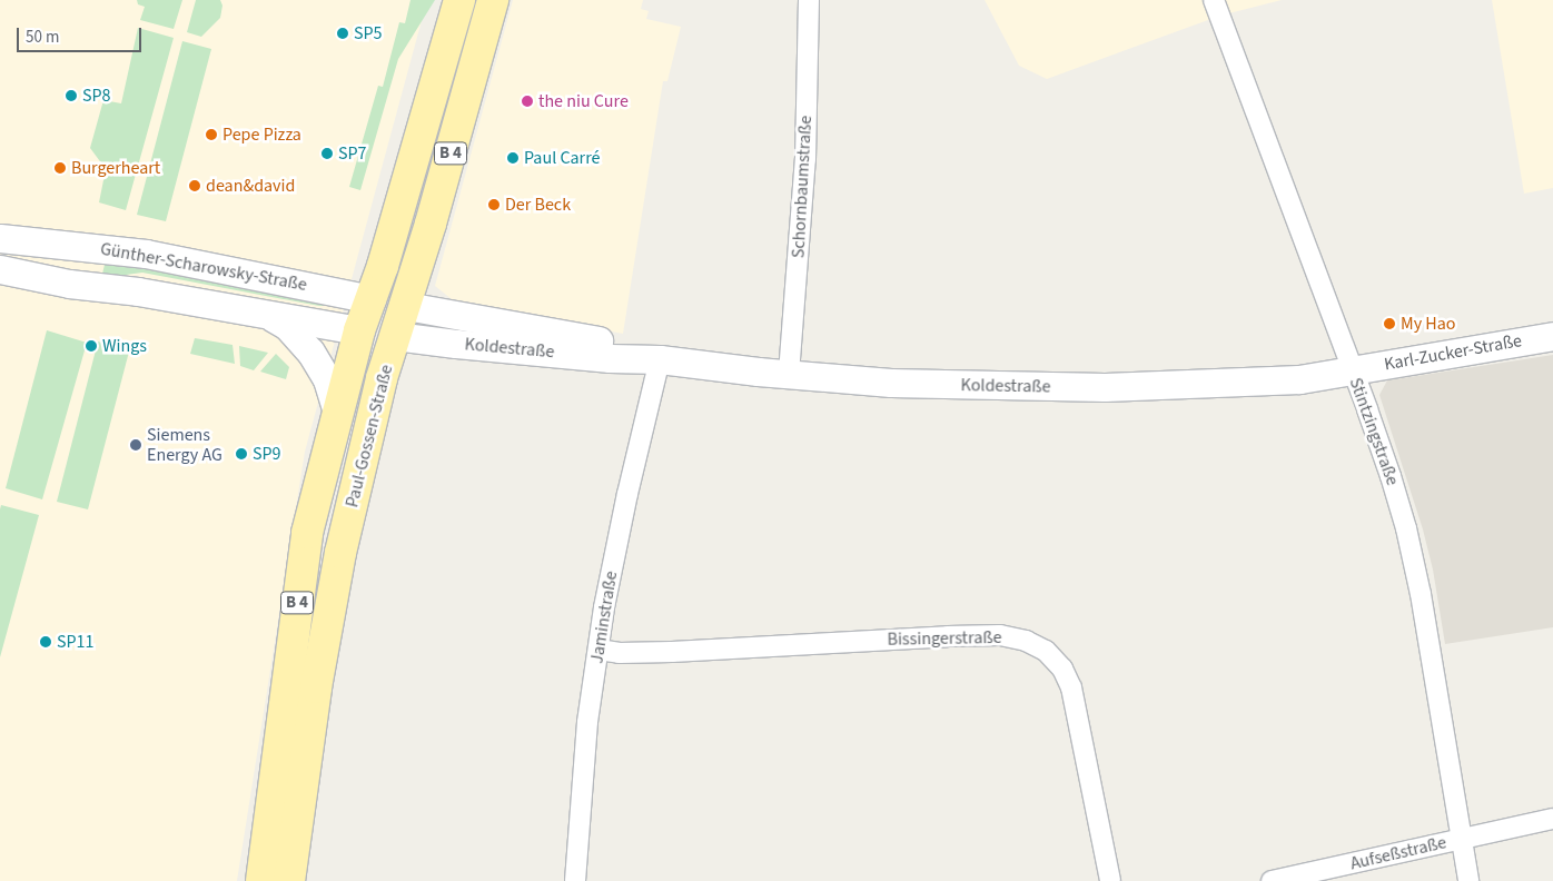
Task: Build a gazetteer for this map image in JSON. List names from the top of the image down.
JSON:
{
  "streets": {
    "main road": [
      "B 4",
      "Günther-Scharowsky-Straße",
      "Koldestraße",
      "Paul-Gossen-Straße"
    ],
    "street": [
      "Schornbaumstraße",
      "Karl-Zucker-Straße",
      "Stintzingstraße",
      "Jaminstraße",
      "Bissingerstraße",
      "Aufseßstraße"
    ]
  },
  "crossings": [
    ["B 4", "Paul-Gossen-Straße"],
    ["Schornbaumstraße", "Koldestraße"],
    ["Günther-Scharowsky-Straße", "Koldestraße"],
    ["Günther-Scharowsky-Straße", "Paul-Gossen-Straße"],
    ["Koldestraße", "Karl-Zucker-Straße"],
    ["Koldestraße", "Stintzingstraße"],
    ["Koldestraße", "Paul-Gossen-Straße"],
    ["Koldestraße", "Jaminstraße"],
    ["Karl-Zucker-Straße", "Stintzingstraße"],
    ["Stintzingstraße", "Aufseßstraße"],
    ["Jaminstraße", "Bissingerstraße"]
  ],
  "places": [
    "SP5",
    "SP8",
    "the niu Cure",
    "Pepe Pizza",
    "SP7",
    "Paul Carré",
    "Burgerheart",
    "dean&david",
    "Der Beck",
    "My Hao",
    "Wings",
    "Siemens Energy AG",
    "SP9",
    "SP11"
  ],
  "scale_bar": "50 m"
}
